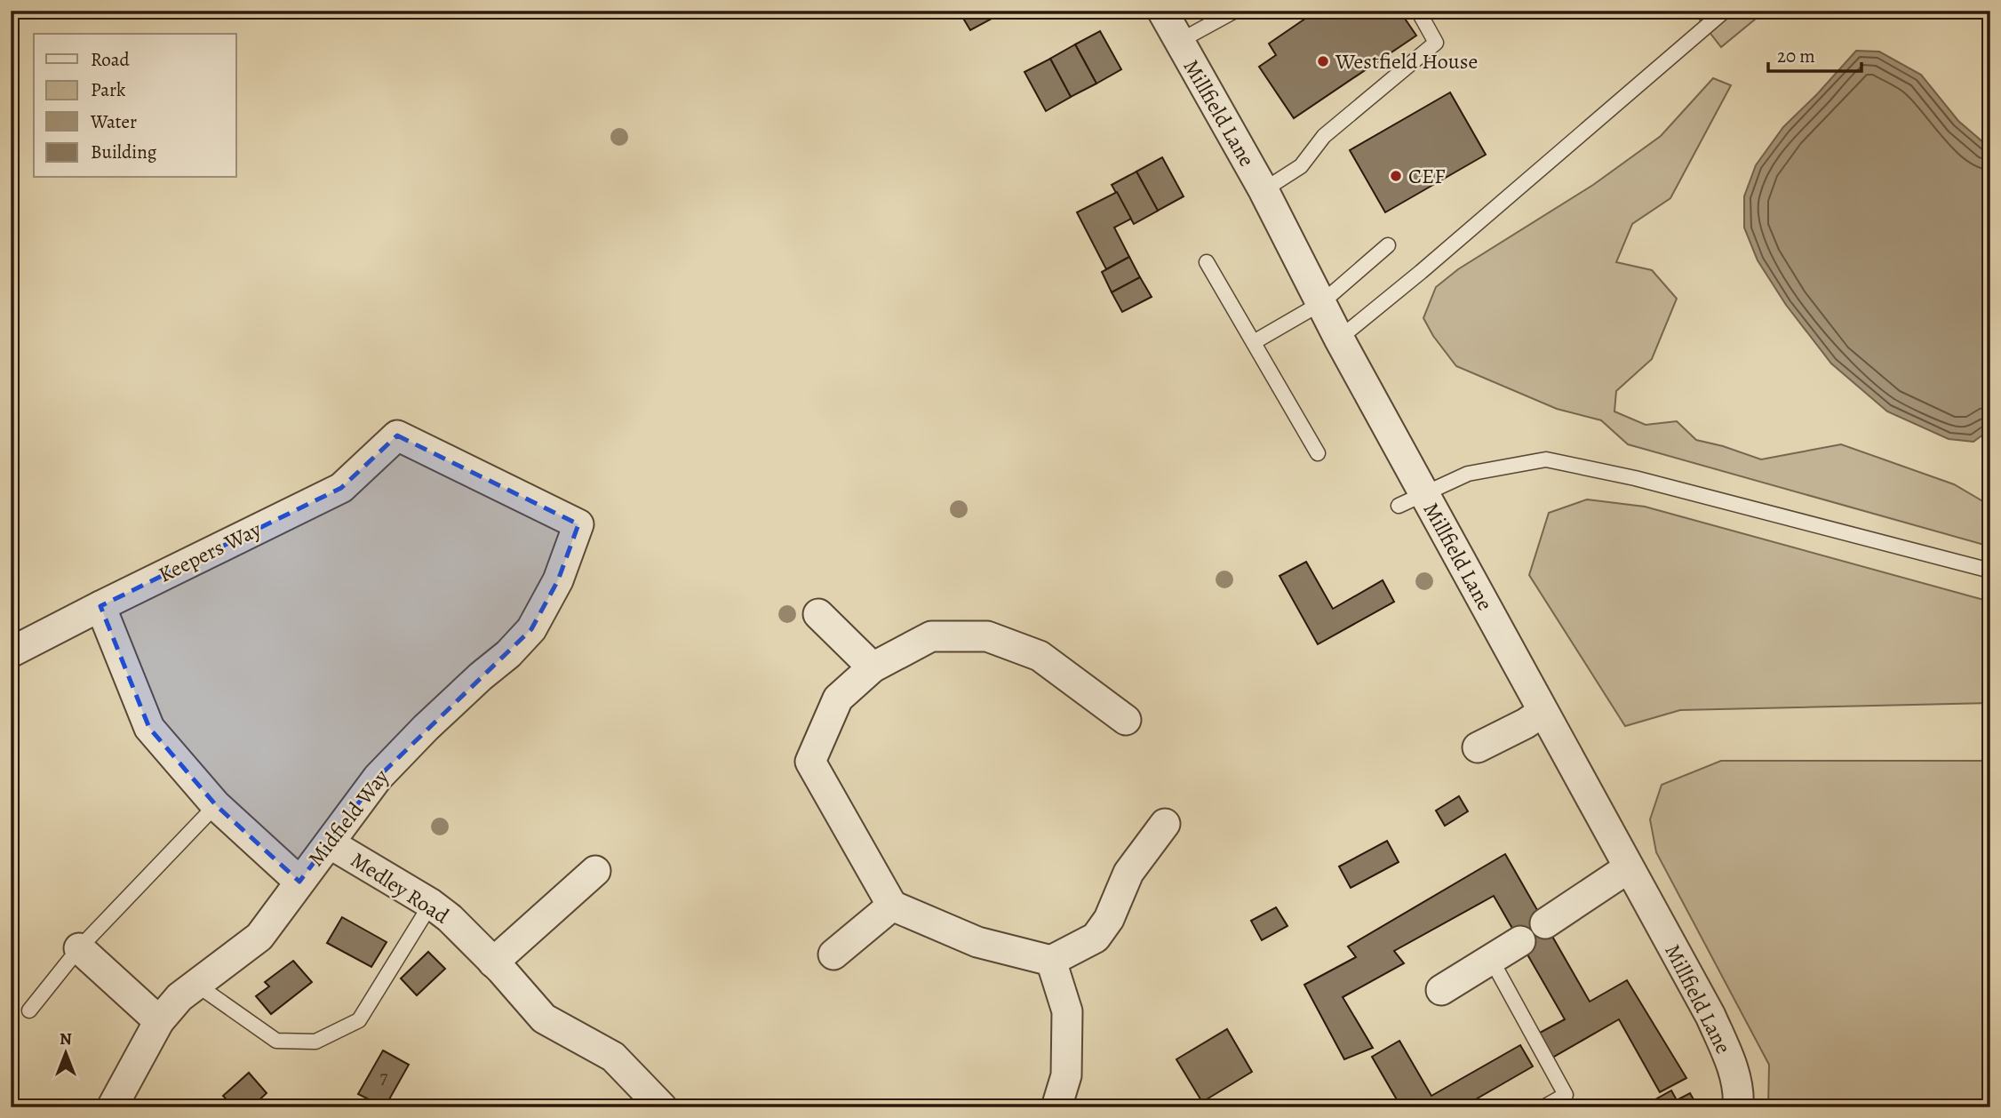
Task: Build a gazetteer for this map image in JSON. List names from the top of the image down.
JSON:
{
  "streets": {
    "street": [
      "Millfield Lane",
      "Keepers Way",
      "Midfield Way",
      "Medley Road"
    ]
  },
  "crossings": [
    ["Keepers Way", "Midfield Way"],
    ["Midfield Way", "Medley Road"]
  ],
  "places": ["Westfield House", "CEF"],
  "house_numbers": ["7"],
  "legend": [
    "Road",
    "Park",
    "Water",
    "Building"
  ],
  "scale_bar": "20 m",
  "north": "top"
}
